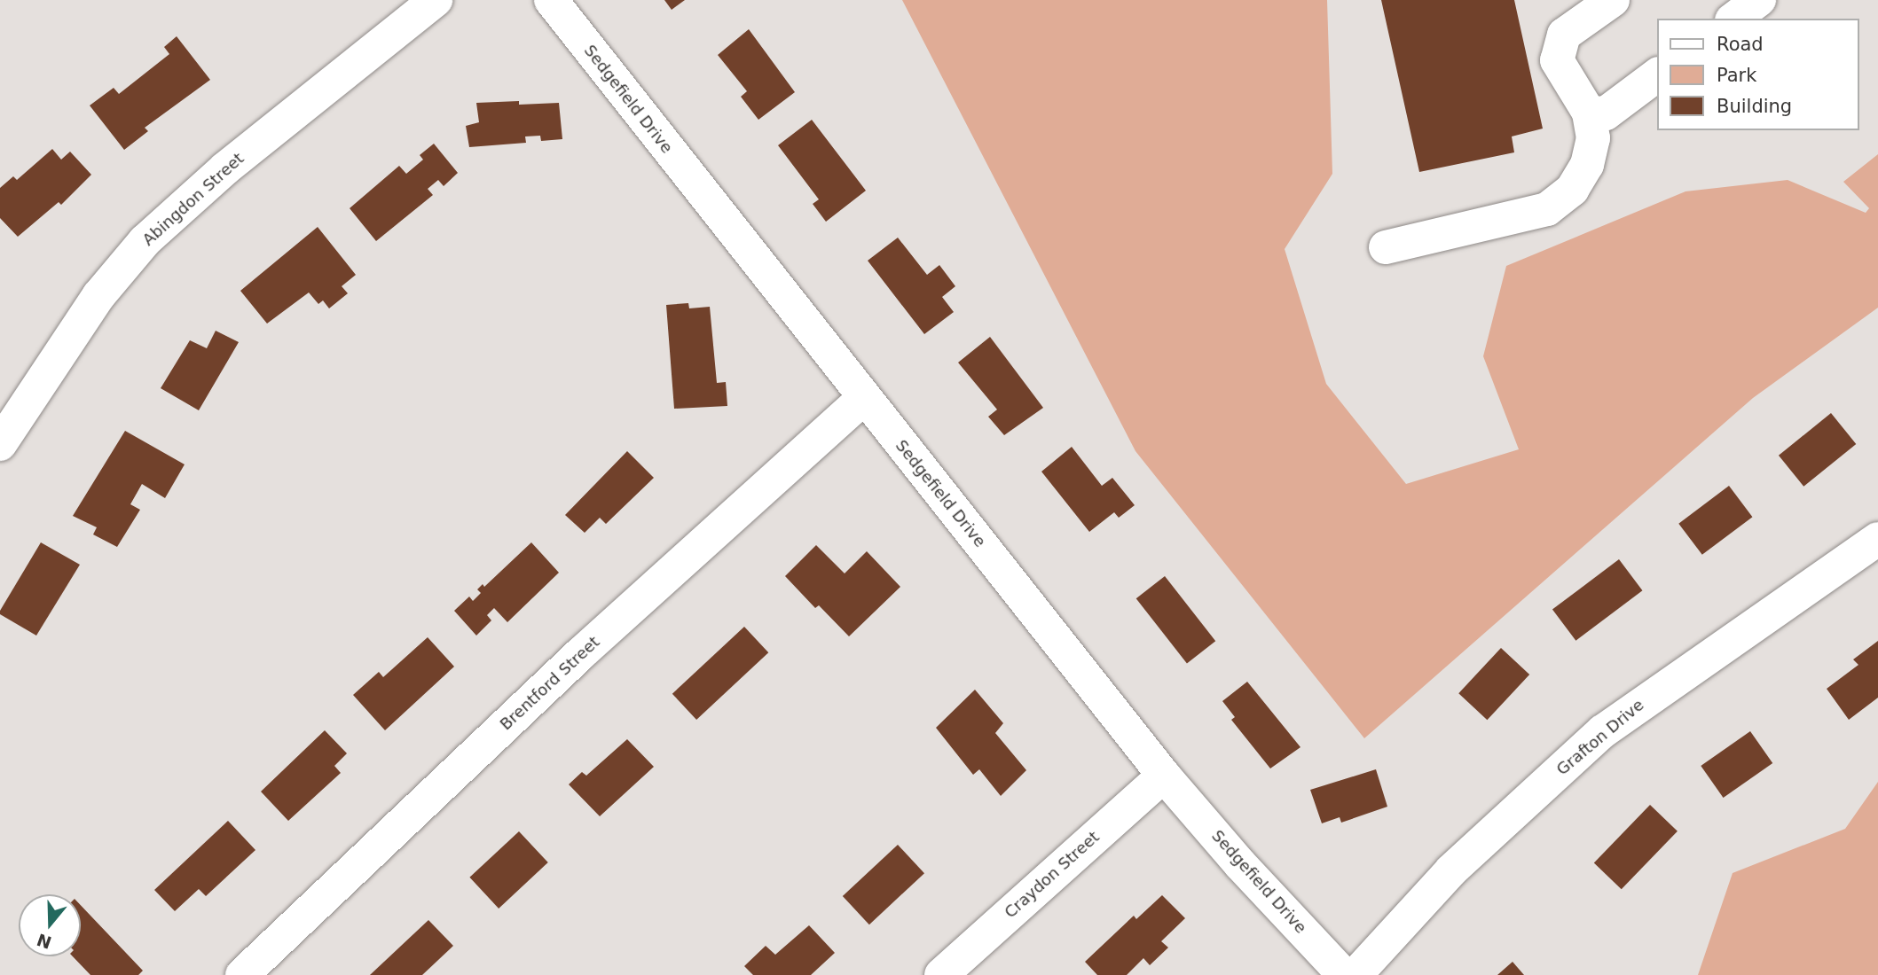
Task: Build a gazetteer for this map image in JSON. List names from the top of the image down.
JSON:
{
  "streets": {
    "street": [
      "Sedgefield Drive",
      "Abingdon Street",
      "Brentford Street",
      "Grafton Drive",
      "Craydon Street"
    ]
  },
  "crossings": [
    ["Sedgefield Drive", "Brentford Street"],
    ["Sedgefield Drive", "Craydon Street"]
  ],
  "legend": ["Road", "Park", "Building"],
  "north": "bottom"
}
